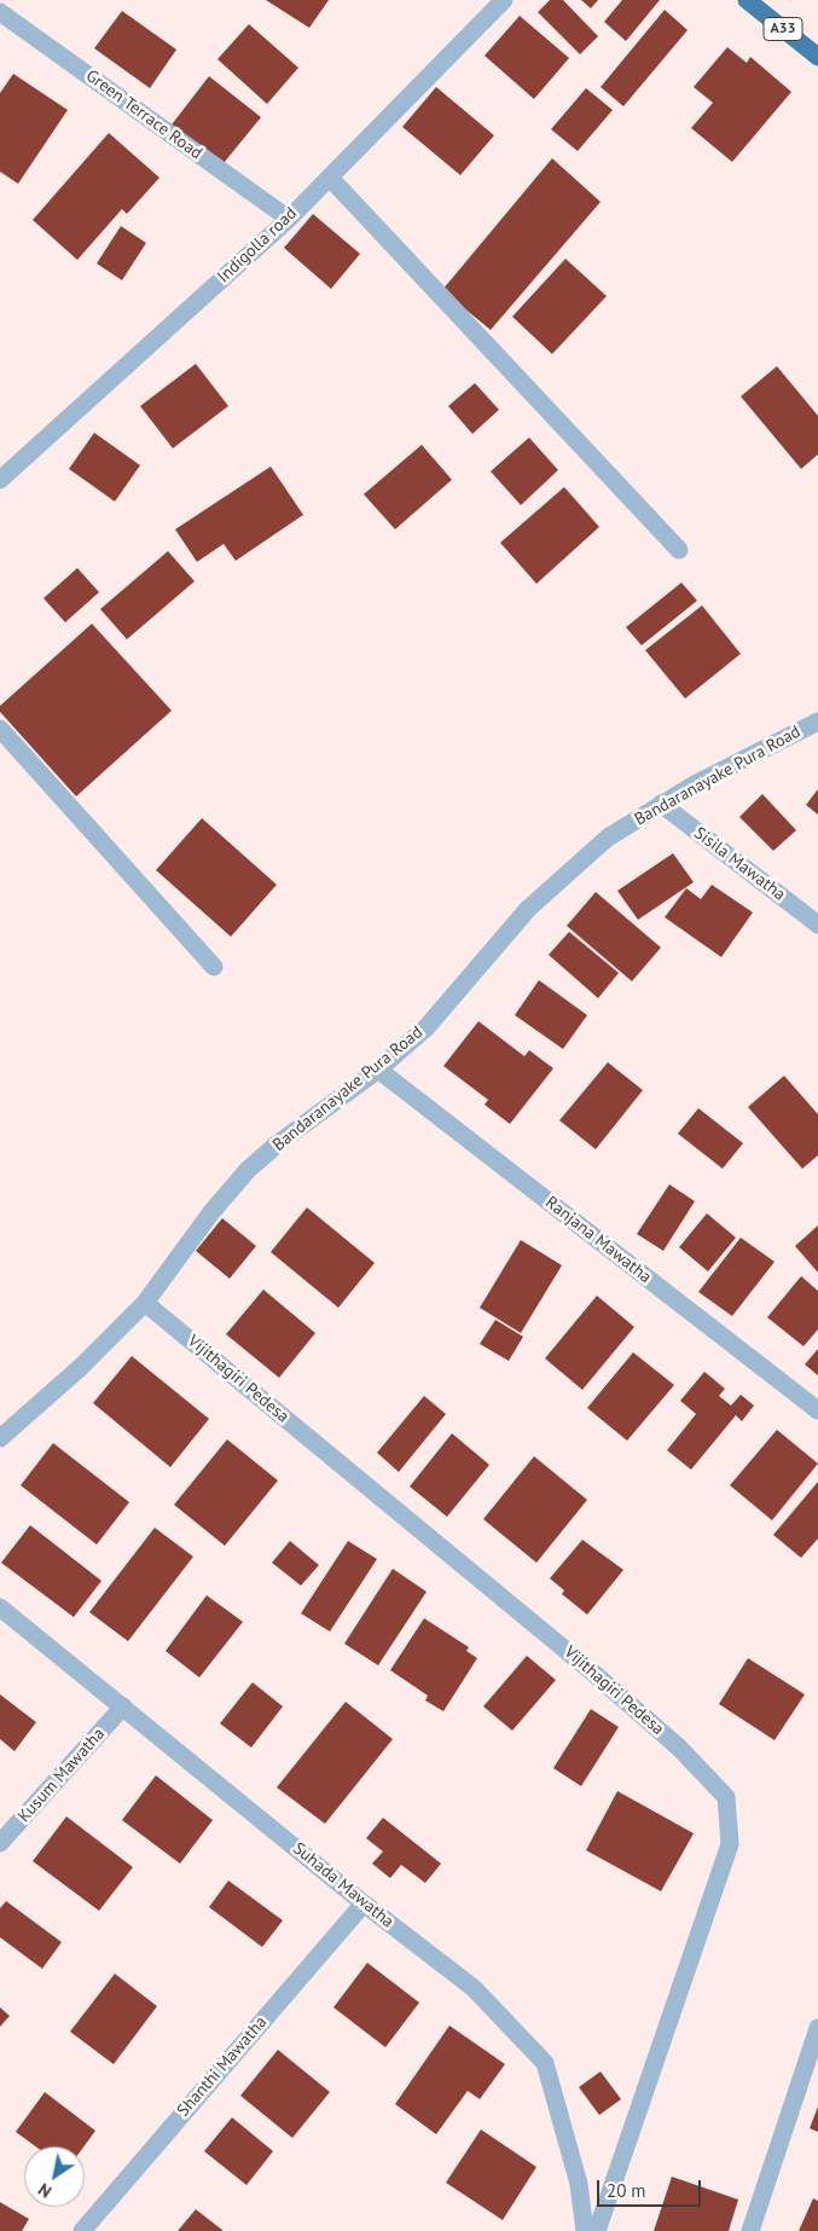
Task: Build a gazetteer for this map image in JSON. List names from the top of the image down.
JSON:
{
  "streets": {
    "highway": ["A33"],
    "street": [
      "Green Terrace Road",
      "Indigolla road",
      "Bandaranayake Pura Road",
      "Sisila Mawatha",
      "Ranjana Mawatha",
      "Vijithagiri Pedesa",
      "Kusum Mawatha",
      "Suhada Mawatha",
      "Shanthi Mawatha"
    ]
  },
  "crossings": [
    ["Green Terrace Road", "Indigolla road"],
    ["Bandaranayake Pura Road", "Sisila Mawatha"],
    ["Bandaranayake Pura Road", "Ranjana Mawatha"],
    ["Bandaranayake Pura Road", "Vijithagiri Pedesa"],
    ["Kusum Mawatha", "Suhada Mawatha"],
    ["Suhada Mawatha", "Shanthi Mawatha"]
  ],
  "scale_bar": "20 m",
  "north": "bottom left"
}
